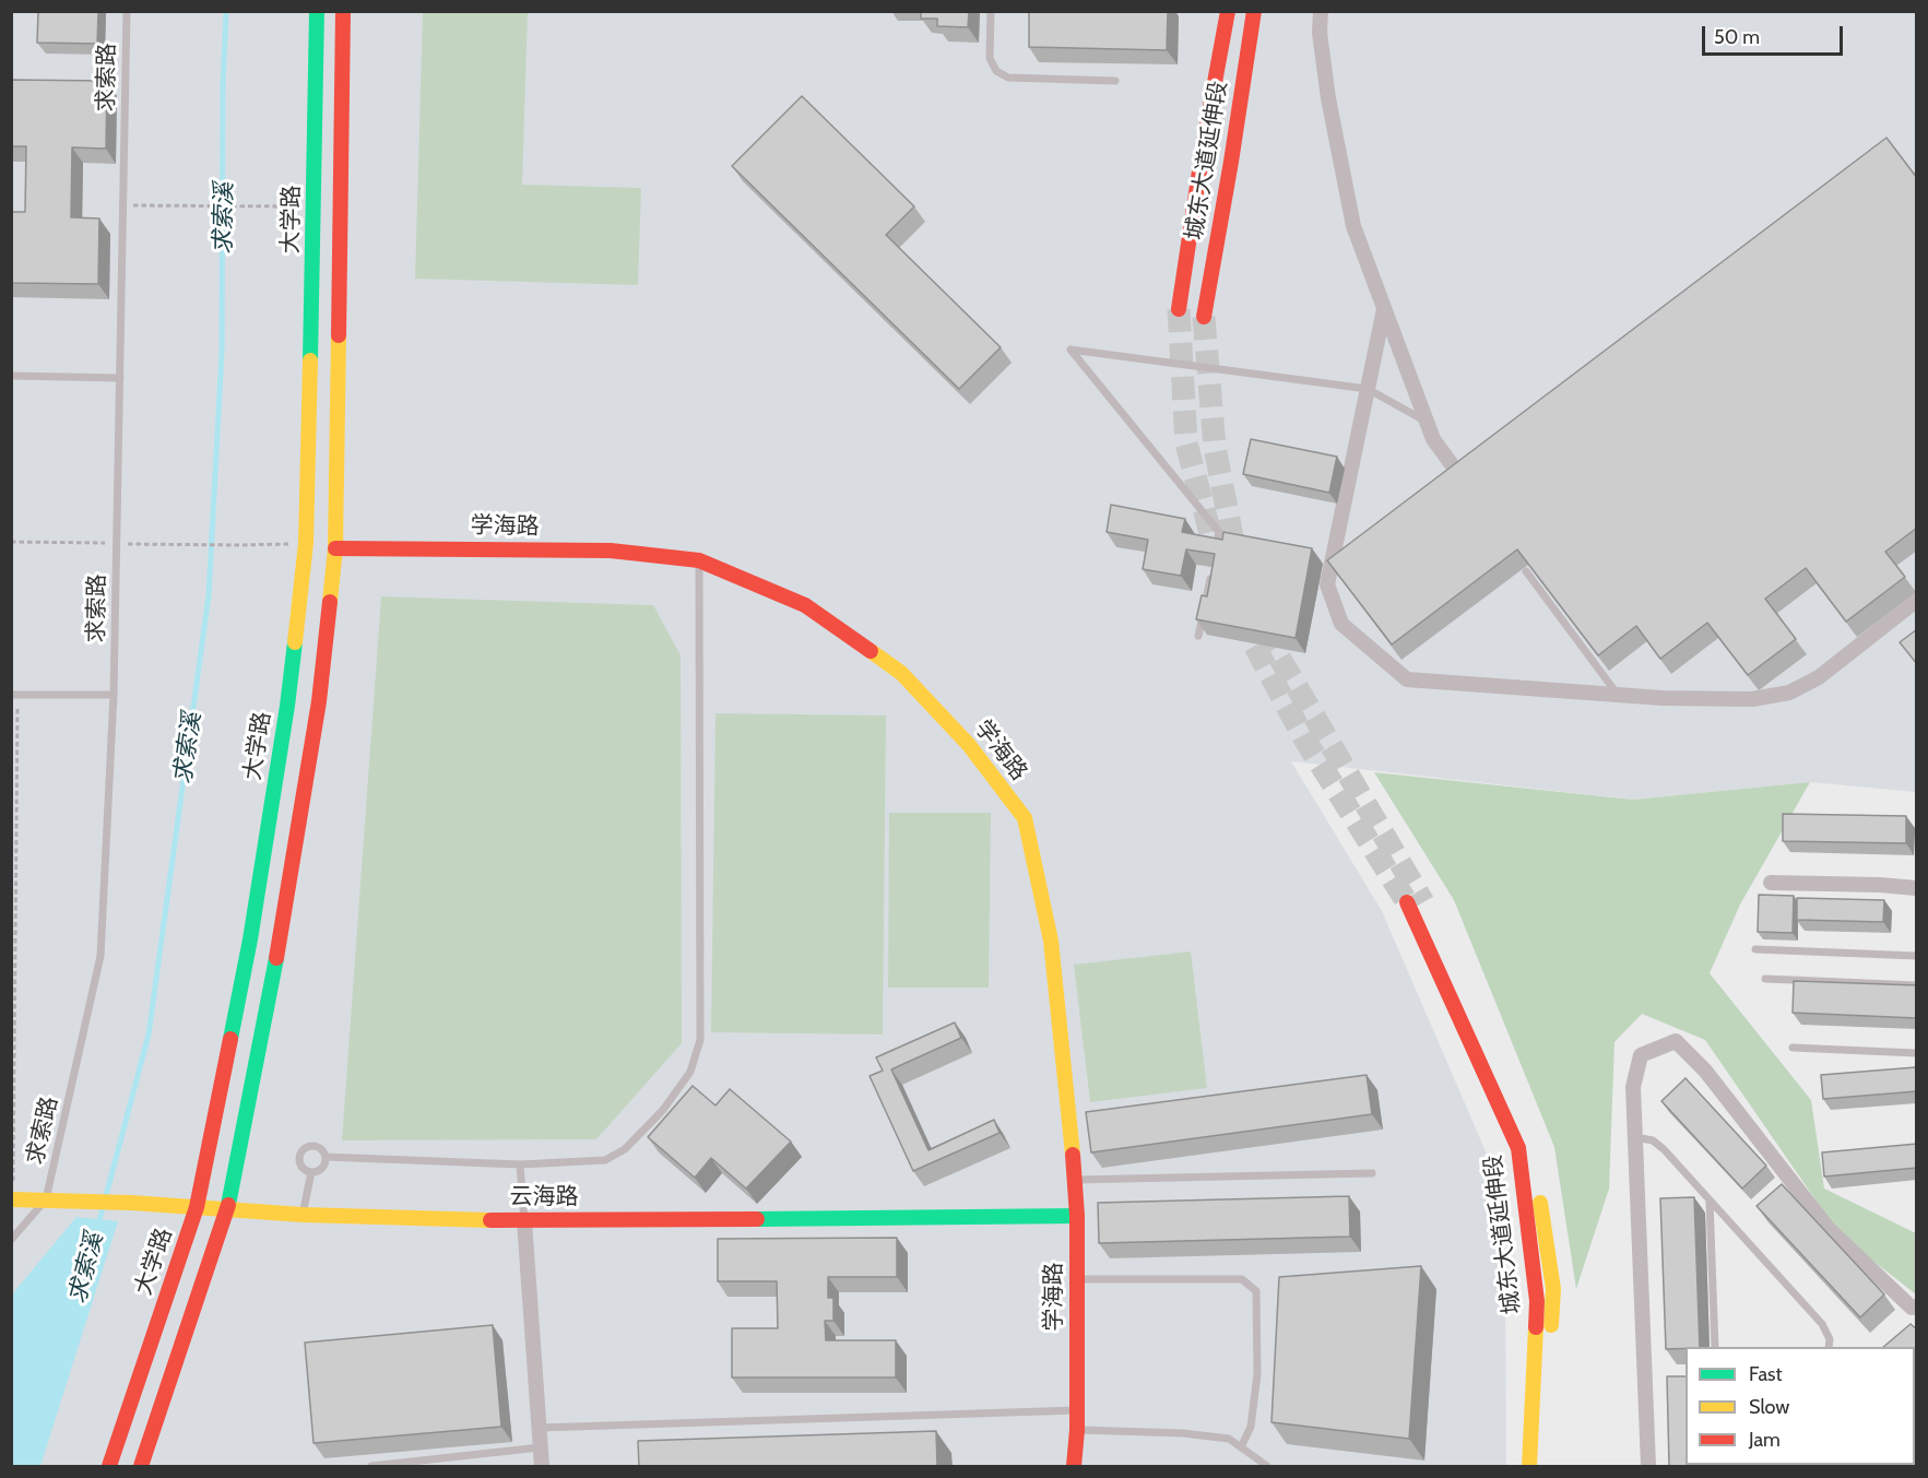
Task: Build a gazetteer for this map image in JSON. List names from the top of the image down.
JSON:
{
  "streets": {
    "main road": [
      "城东大道延伸段",
      "大学路",
      "学海路",
      "云海路"
    ],
    "lane": ["求索路"]
  },
  "crossings": [
    ["求索路", "云海路"],
    ["大学路", "云海路"],
    ["学海路", "云海路"]
  ],
  "water": ["求索溪"],
  "legend": ["Fast", "Slow", "Jam"],
  "scale_bar": "50 m"
}
